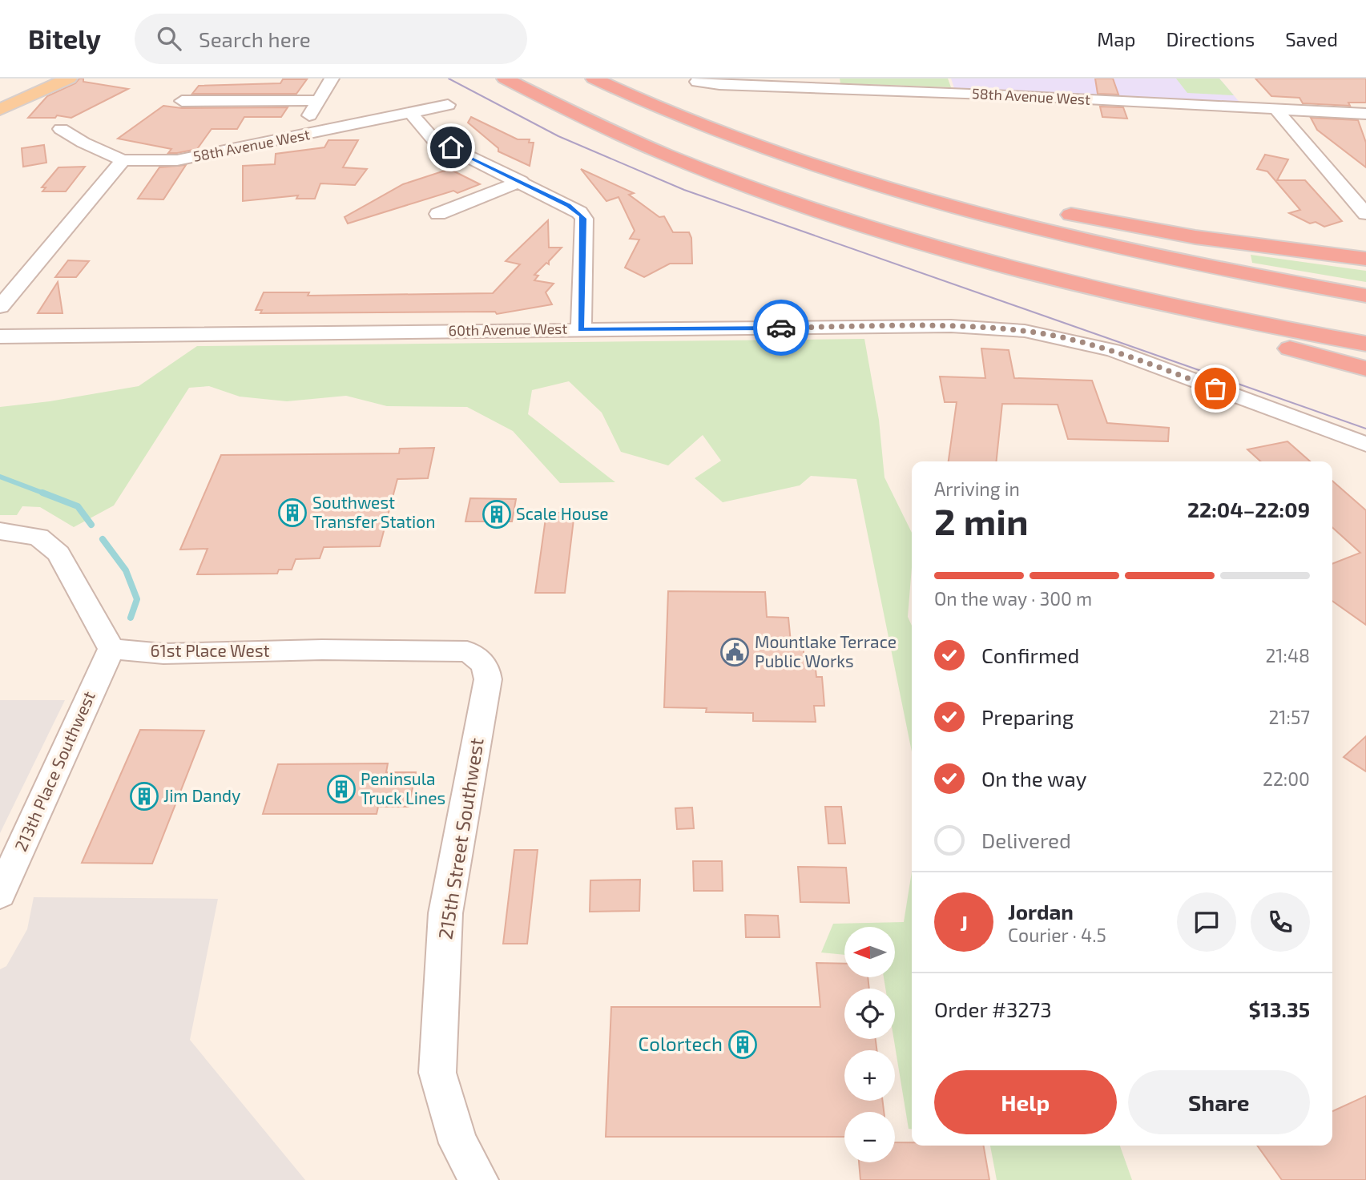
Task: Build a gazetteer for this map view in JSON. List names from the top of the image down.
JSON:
{
  "streets": {
    "street": [
      "58th Avenue West",
      "60th Avenue West",
      "61st Place West",
      "213th Place Southwest",
      "215th Street Southwest"
    ]
  },
  "crossings": [
    ["61st Place West", "213th Place Southwest"],
    ["61st Place West", "215th Street Southwest"]
  ],
  "places": {
    "building": [
      "Southwest Transfer Station",
      "Scale House",
      "Peninsula Truck Lines",
      "Jim Dandy",
      "Colortech"
    ],
    "public building": ["Mountlake Terrace Public Works"]
  },
  "north": "left",
  "page": {
    "header": "Bitely",
    "search": "Search here",
    "nav": ["Map", "Directions", "Saved"],
    "heading": ["2 min", "Arriving in", "22:04–22:09"],
    "panel": [
      "Jordan",
      "Courier · 4.5",
      "Order #3273",
      "$13.35"
    ],
    "bar": "On the way · 300 m",
    "list": [
      ["Confirmed", "21:48"],
      ["Preparing", "21:57"],
      ["On the way", "22:00"],
      "Delivered"
    ],
    "round": "J",
    "map_buttons": ["+", "−"],
    "buttons": ["Help", "Share"]
  }
}
